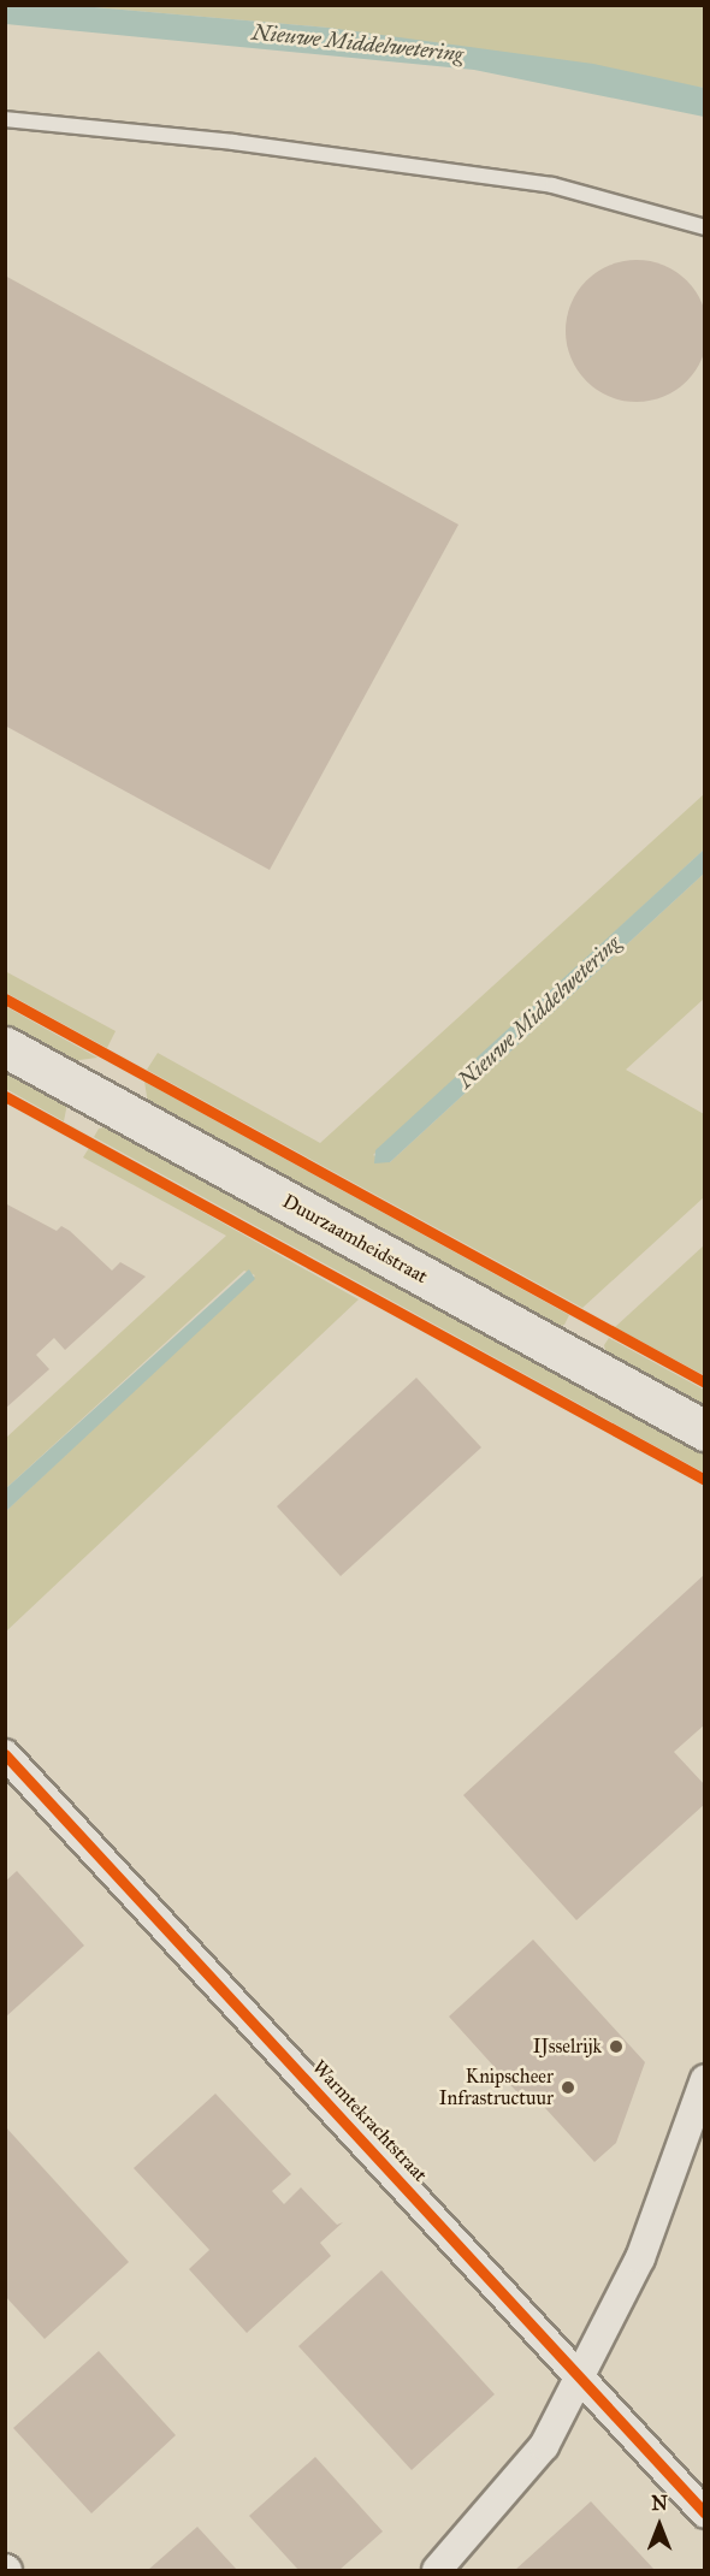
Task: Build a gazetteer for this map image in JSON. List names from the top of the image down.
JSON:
{
  "streets": {
    "main road": ["Duurzaamheidstraat"],
    "street": ["Warmtekrachtstraat"]
  },
  "water": ["Nieuwe Middelwetering"],
  "places": ["IJsselrijk", "Knipscheer Infrastructuur"],
  "north": "top"
}
